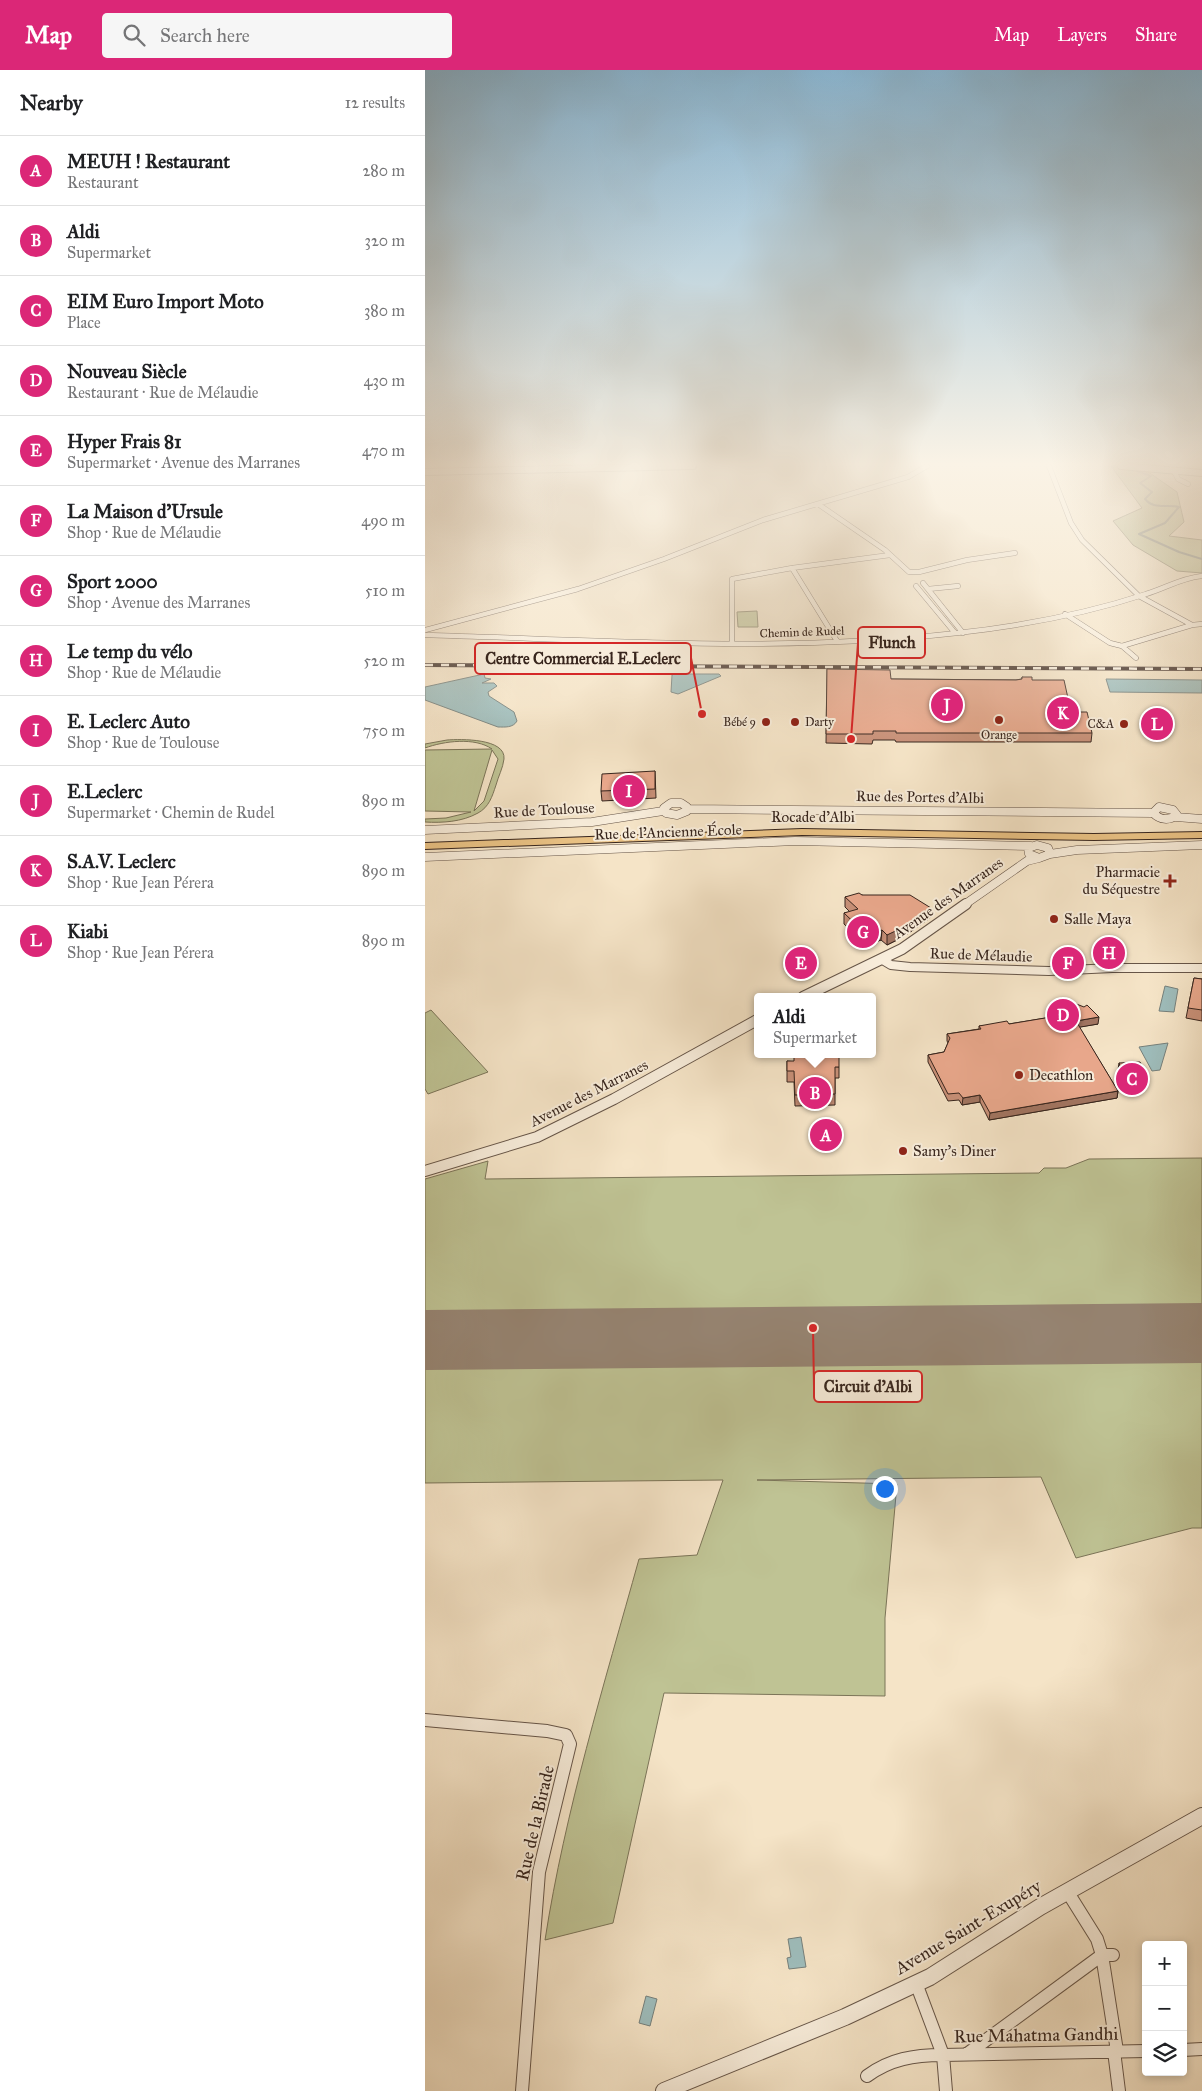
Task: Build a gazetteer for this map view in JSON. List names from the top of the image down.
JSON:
{
  "streets": {
    "highway": ["Rocade d'Albi"],
    "street": [
      "Chemin de Rudel",
      "Rue des Portes d'Albi",
      "Rue de Toulouse",
      "Rue de l’Ancienne École",
      "Avenue des Marranes",
      "Rue de Mélaudie",
      "Rue de la Birade",
      "Avenue Saint-Exupéry",
      "Rue Mahatma Gandhi"
    ]
  },
  "crossings": [
    ["Rue de l’Ancienne École", "Avenue des Marranes"],
    ["Avenue des Marranes", "Rue de Mélaudie"],
    ["Avenue Saint-Exupéry", "Rue Mahatma Gandhi"]
  ],
  "places": {
    "other": [
      "Centre Commercial E.Leclerc",
      "Orange",
      "Bébé 9",
      "Darty",
      "C&A",
      "Flunch",
      "Salle Maya",
      "Decathlon",
      "Samy's Diner",
      "Circuit d'Albi"
    ],
    "health": ["Pharmacie du Séquestre"]
  },
  "page": {
    "header": "Map",
    "search": "Search here",
    "nav": ["Map", "Layers", "Share"],
    "heading": ["Nearby", "12 results"],
    "list": [
      {
        "mark": "A",
        "name": "MEUH ! Restaurant",
        "note": "Restaurant",
        "value": "280 m"
      },
      {
        "mark": "B",
        "name": "Aldi",
        "note": "Supermarket",
        "value": "320 m"
      },
      {
        "mark": "C",
        "name": "EIM Euro Import Moto",
        "note": "Place",
        "value": "380 m"
      },
      {
        "mark": "D",
        "name": "Nouveau Siècle",
        "note": "Restaurant · Rue de Mélaudie",
        "value": "430 m"
      },
      {
        "mark": "E",
        "name": "Hyper Frais 81",
        "note": "Supermarket · Avenue des Marranes",
        "value": "470 m"
      },
      {
        "mark": "F",
        "name": "La Maison d'Ursule",
        "note": "Shop · Rue de Mélaudie",
        "value": "490 m"
      },
      {
        "mark": "G",
        "name": "Sport 2000",
        "note": "Shop · Avenue des Marranes",
        "value": "510 m"
      },
      {
        "mark": "H",
        "name": "Le temp du vélo",
        "note": "Shop · Rue de Mélaudie",
        "value": "520 m"
      },
      {
        "mark": "I",
        "name": "E. Leclerc Auto",
        "note": "Shop · Rue de Toulouse",
        "value": "750 m"
      },
      {
        "mark": "J",
        "name": "E.Leclerc",
        "note": "Supermarket · Chemin de Rudel",
        "value": "890 m"
      },
      {
        "mark": "K",
        "name": "S.A.V. Leclerc",
        "note": "Shop · Rue Jean Pérera",
        "value": "890 m"
      },
      {
        "mark": "L",
        "name": "Kiabi",
        "note": "Shop · Rue Jean Pérera",
        "value": "890 m"
      }
    ],
    "pins": [
      "J",
      "K",
      "L",
      "I",
      "G",
      "H",
      "E",
      "F",
      "D",
      "C",
      "B",
      "A"
    ],
    "popup": ["Aldi", "Supermarket"],
    "map_buttons": ["+", "−"]
  }
}
